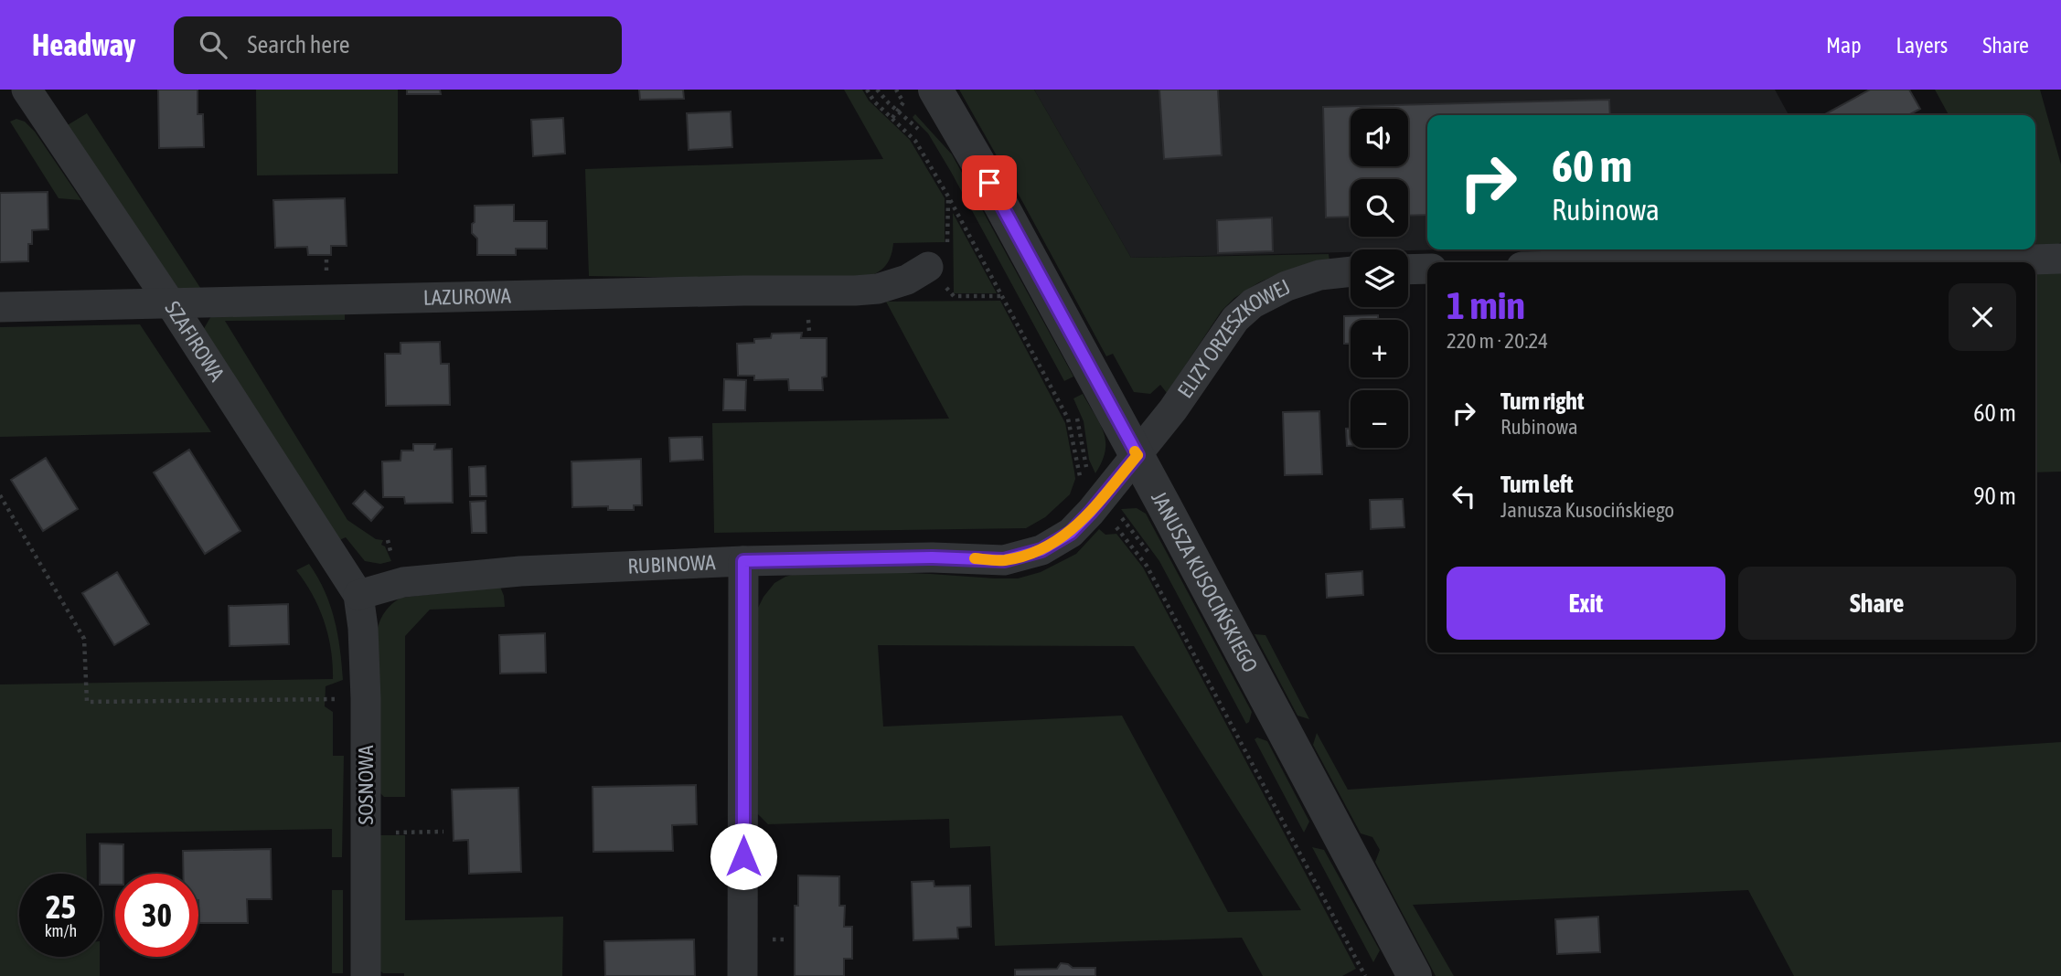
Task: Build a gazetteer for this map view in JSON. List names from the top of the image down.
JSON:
{
  "streets": {
    "street": [
      "LAZUROWA",
      "SZAFIROWA",
      "ELIZY ORZESZKOWEJ",
      "RUBINOWA",
      "JANUSZA KUSOCIŃSKIEGO",
      "SOSNOWA"
    ]
  },
  "crossings": [
    ["LAZUROWA", "SZAFIROWA"],
    ["SZAFIROWA", "RUBINOWA"],
    ["SZAFIROWA", "SOSNOWA"],
    ["ELIZY ORZESZKOWEJ", "RUBINOWA"],
    ["ELIZY ORZESZKOWEJ", "JANUSZA KUSOCIŃSKIEGO"],
    ["RUBINOWA", "JANUSZA KUSOCIŃSKIEGO"],
    ["RUBINOWA", "SOSNOWA"]
  ],
  "page": {
    "header": "Headway",
    "search": "Search here",
    "nav": ["Map", "Layers", "Share"],
    "map_buttons": ["+", "−"],
    "turn": ["60 m", "Rubinowa"],
    "heading": ["1 min", "220 m · 20:24"],
    "list": [
      {
        "name": "Turn right",
        "note": "Rubinowa",
        "value": "60 m"
      },
      {
        "name": "Turn left",
        "note": "Janusza Kusocińskiego",
        "value": "90 m"
      }
    ],
    "buttons": ["Exit", "Share"],
    "speed": "25 km/h",
    "limit": "30"
  }
}
